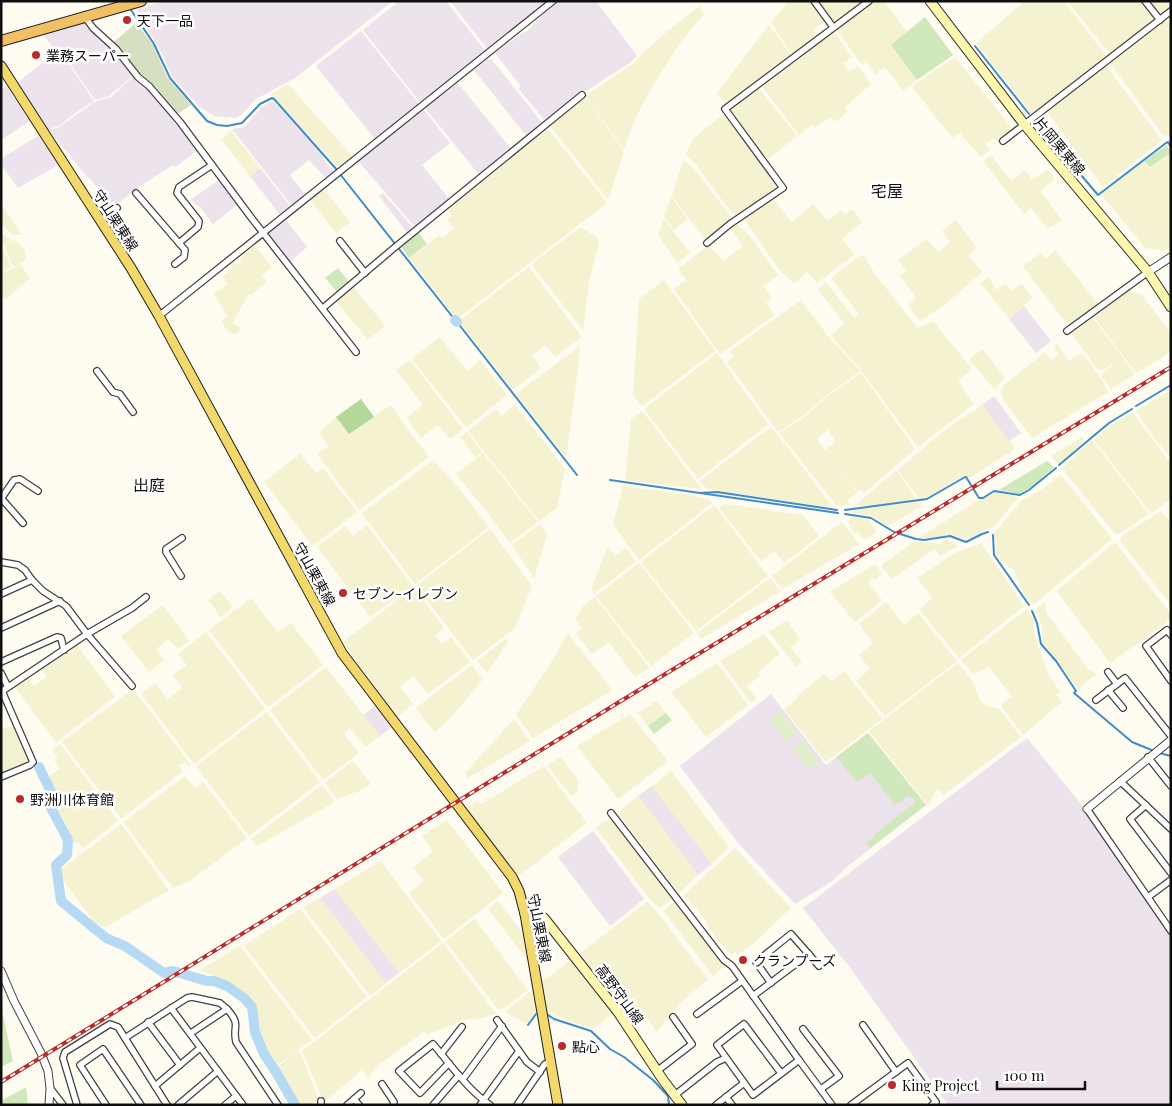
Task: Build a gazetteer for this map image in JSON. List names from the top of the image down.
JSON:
{
  "streets": {
    "main road": ["片岡栗東線", "守山栗東線", "高野守山線"]
  },
  "crossings": [
    ["守山栗東線", "高野守山線"]
  ],
  "districts": ["宅屋", "出庭"],
  "places": [
    "天下一品",
    "業務スーパー",
    "セブン-イレブン",
    "野洲川体育館",
    "クランプーズ",
    "點心",
    "King Project"
  ],
  "scale_bar": "100 m"
}
